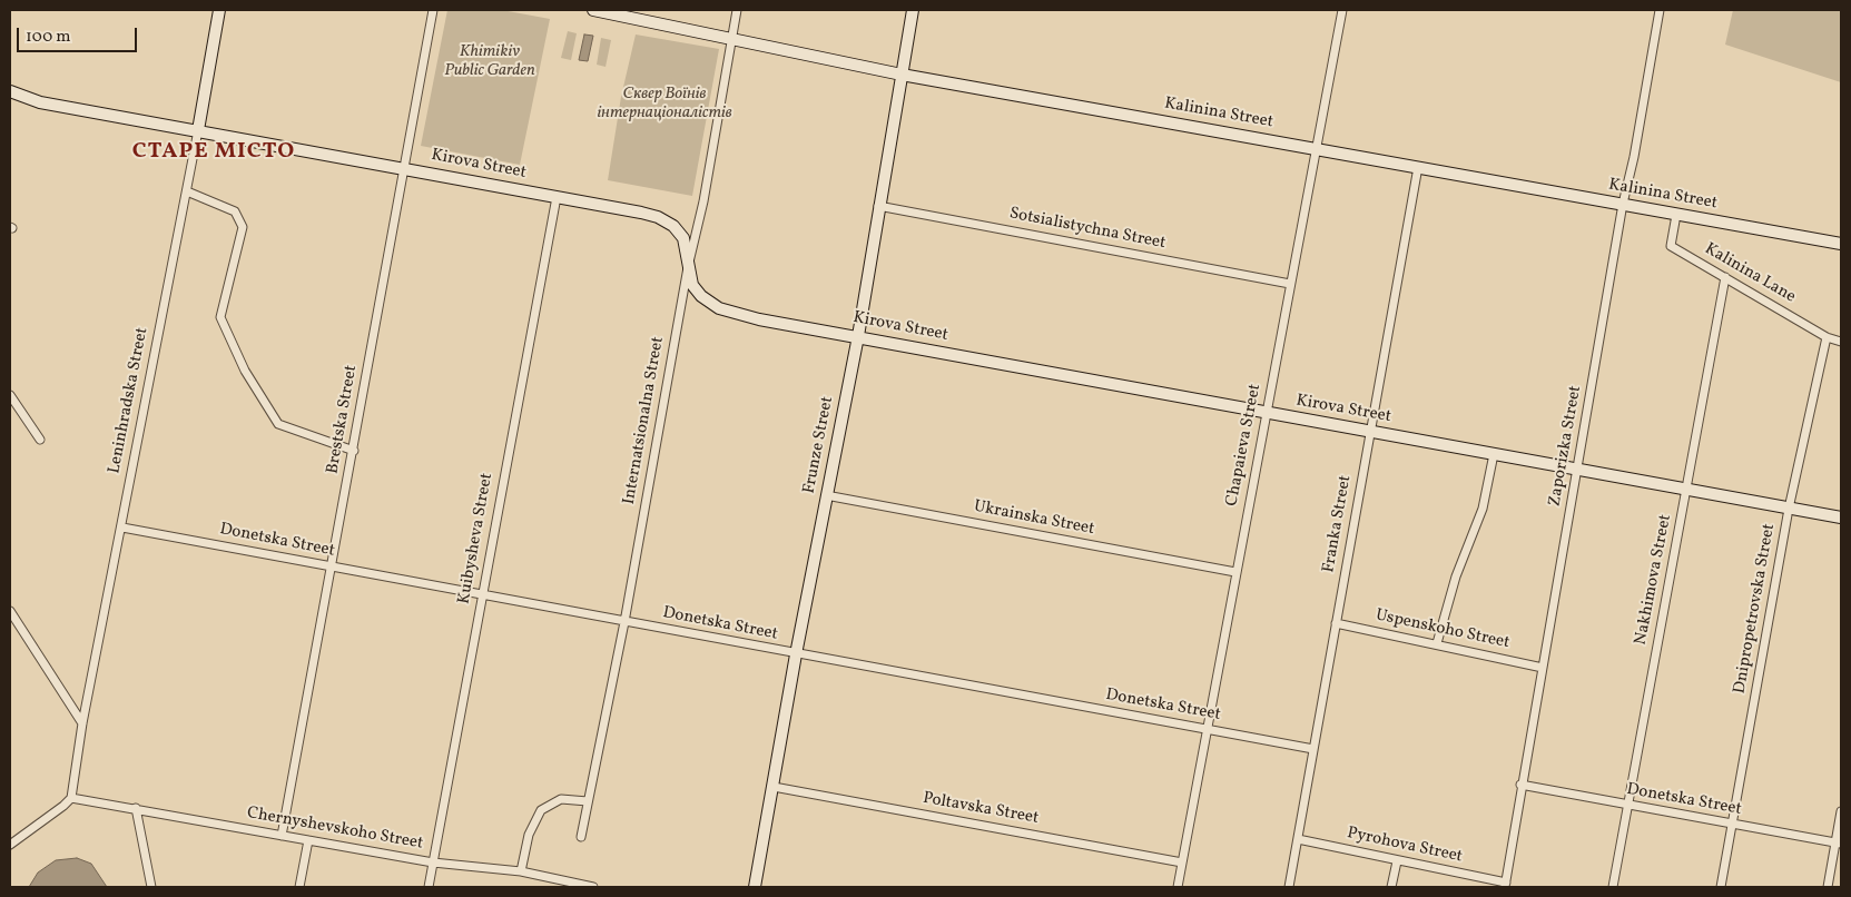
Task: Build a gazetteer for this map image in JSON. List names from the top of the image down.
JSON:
{
  "streets": {
    "street": [
      "Kalinina Street",
      "Kirova Street",
      "Sotsialistychna Street",
      "Kalinina Lane",
      "Leninhradska Street",
      "Brestska Street",
      "Internatsionalna Street",
      "Frunze Street",
      "Chapaieva Street",
      "Zaporizka Street",
      "Ukrainska Street",
      "Franka Street",
      "Kuibysheva Street",
      "Donetska Street",
      "Nakhimova Street",
      "Dnipropetrovska Street",
      "Uspenskoho Street",
      "Poltavska Street",
      "Chernyshevskoho Street",
      "Pyrohova Street"
    ]
  },
  "crossings": [
    ["Kalinina Street", "Kalinina Lane"],
    ["Kalinina Street", "Internatsionalna Street"],
    ["Kalinina Street", "Frunze Street"],
    ["Kalinina Street", "Chapaieva Street"],
    ["Kalinina Street", "Zaporizka Street"],
    ["Kalinina Street", "Franka Street"],
    ["Kirova Street", "Leninhradska Street"],
    ["Kirova Street", "Brestska Street"],
    ["Kirova Street", "Internatsionalna Street"],
    ["Kirova Street", "Frunze Street"],
    ["Kirova Street", "Chapaieva Street"],
    ["Kirova Street", "Zaporizka Street"],
    ["Kirova Street", "Franka Street"],
    ["Kirova Street", "Kuibysheva Street"],
    ["Kirova Street", "Nakhimova Street"],
    ["Kirova Street", "Dnipropetrovska Street"],
    ["Sotsialistychna Street", "Frunze Street"],
    ["Sotsialistychna Street", "Chapaieva Street"],
    ["Kalinina Lane", "Nakhimova Street"],
    ["Kalinina Lane", "Dnipropetrovska Street"],
    ["Leninhradska Street", "Donetska Street"],
    ["Leninhradska Street", "Chernyshevskoho Street"],
    ["Brestska Street", "Donetska Street"],
    ["Brestska Street", "Chernyshevskoho Street"],
    ["Internatsionalna Street", "Donetska Street"],
    ["Frunze Street", "Ukrainska Street"],
    ["Frunze Street", "Donetska Street"],
    ["Frunze Street", "Poltavska Street"],
    ["Chapaieva Street", "Ukrainska Street"],
    ["Chapaieva Street", "Donetska Street"],
    ["Chapaieva Street", "Poltavska Street"],
    ["Zaporizka Street", "Donetska Street"],
    ["Zaporizka Street", "Uspenskoho Street"],
    ["Zaporizka Street", "Pyrohova Street"],
    ["Franka Street", "Donetska Street"],
    ["Franka Street", "Uspenskoho Street"],
    ["Franka Street", "Pyrohova Street"],
    ["Kuibysheva Street", "Donetska Street"],
    ["Kuibysheva Street", "Chernyshevskoho Street"],
    ["Donetska Street", "Nakhimova Street"],
    ["Donetska Street", "Dnipropetrovska Street"]
  ],
  "districts": ["СТАРЕ МІСТО"],
  "parks": ["Khimikiv Public Garden", "Сквер Воїнів інтернаціоналістів"],
  "scale_bar": "100 m"
}
